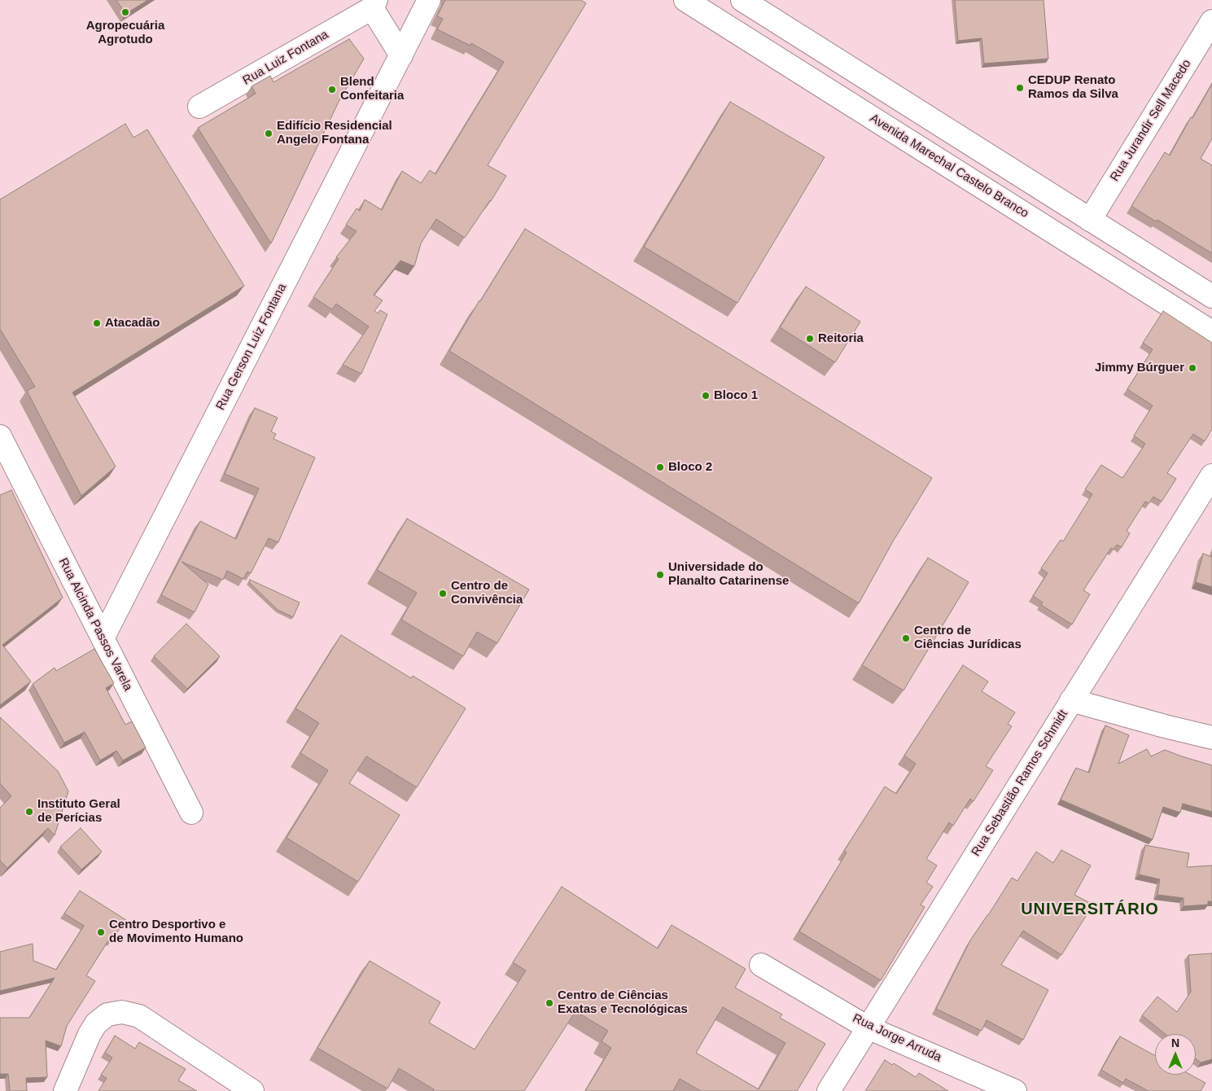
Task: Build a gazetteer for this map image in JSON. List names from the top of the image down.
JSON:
{
  "streets": {
    "street": [
      "Rua Luiz Fontana",
      "Rua Jurandir Sell Macedo",
      "Avenida Marechal Castelo Branco",
      "Rua Gerson Luiz Fontana",
      "Rua Alcinda Passos Varela",
      "Rua Sebastião Ramos Schmidt",
      "Rua Jorge Arruda"
    ]
  },
  "crossings": [
    ["Rua Gerson Luiz Fontana", "Rua Alcinda Passos Varela"],
    ["Rua Sebastião Ramos Schmidt", "Rua Jorge Arruda"]
  ],
  "districts": ["UNIVERSITÁRIO"],
  "places": [
    "Agropecuária Agrotudo",
    "CEDUP Renato Ramos da Silva",
    "Blend Confeitaria",
    "Edifício Residencial Angelo Fontana",
    "Atacadão",
    "Reitoria",
    "Jimmy Búrguer",
    "Bloco 1",
    "Bloco 2",
    "Universidade do Planalto Catarinense",
    "Centro de Convivência",
    "Centro de Ciências Jurídicas",
    "Instituto Geral de Perícias",
    "Centro Desportivo e de Movimento Humano",
    "Centro de Ciências Exatas e Tecnológicas"
  ],
  "north": "top"
}
